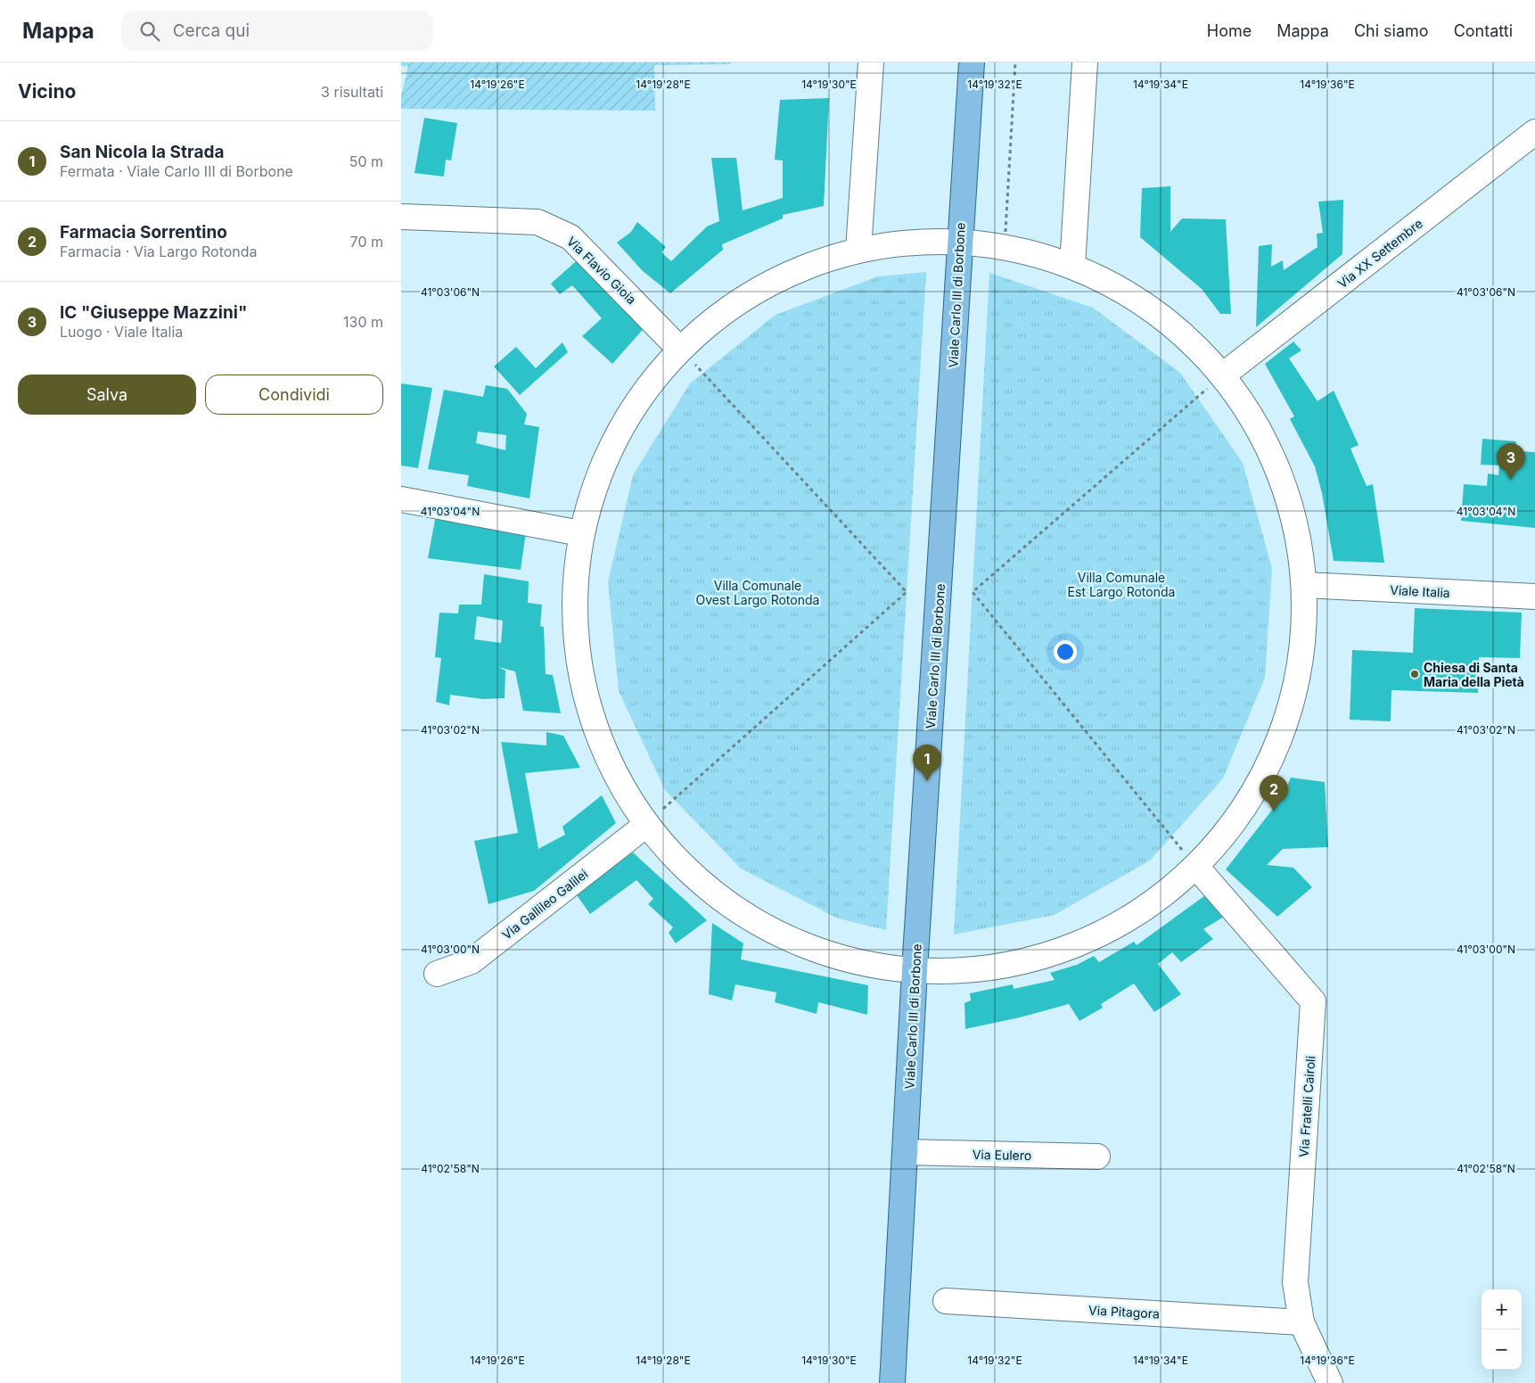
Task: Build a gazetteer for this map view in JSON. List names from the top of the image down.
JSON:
{
  "streets": {
    "main road": ["Viale Carlo III di Borbone"],
    "street": [
      "Via XX Settembre",
      "Via Flavio Gioia",
      "Viale Italia",
      "Via Gallileo Galilei",
      "Via Fratelli Cairoli",
      "Via Eulero",
      "Via Pitagora"
    ]
  },
  "crossings": [
    ["Viale Carlo III di Borbone", "Via Eulero"],
    ["Via Fratelli Cairoli", "Via Pitagora"]
  ],
  "parks": ["Villa Comunale Est Largo Rotonda", "Villa Comunale Ovest Largo Rotonda"],
  "places": ["Chiesa di Santa Maria della Pietà"],
  "page": {
    "header": "Mappa",
    "search": "Cerca qui",
    "nav": [
      "Home",
      "Mappa",
      "Chi siamo",
      "Contatti"
    ],
    "heading": ["Vicino", "3 risultati"],
    "list": [
      {
        "mark": "1",
        "name": "San Nicola la Strada",
        "note": "Fermata · Viale Carlo III di Borbone",
        "value": "50 m"
      },
      {
        "mark": "2",
        "name": "Farmacia Sorrentino",
        "note": "Farmacia · Via Largo Rotonda",
        "value": "70 m"
      },
      {
        "mark": "3",
        "name": "IC \"Giuseppe Mazzini\"",
        "note": "Luogo · Viale Italia",
        "value": "130 m"
      }
    ],
    "buttons": ["Salva", "Condividi"],
    "pins": ["3", "1", "2"],
    "map_buttons": ["+", "−"]
  },
  "coordinates": [
    "14°19'26\"E",
    "14°19'28\"E",
    "14°19'30\"E",
    "14°19'32\"E",
    "14°19'34\"E",
    "14°19'36\"E",
    "41°03'06\"N",
    "41°03'04\"N",
    "41°03'02\"N",
    "41°03'00\"N",
    "41°02'58\"N"
  ]
}
